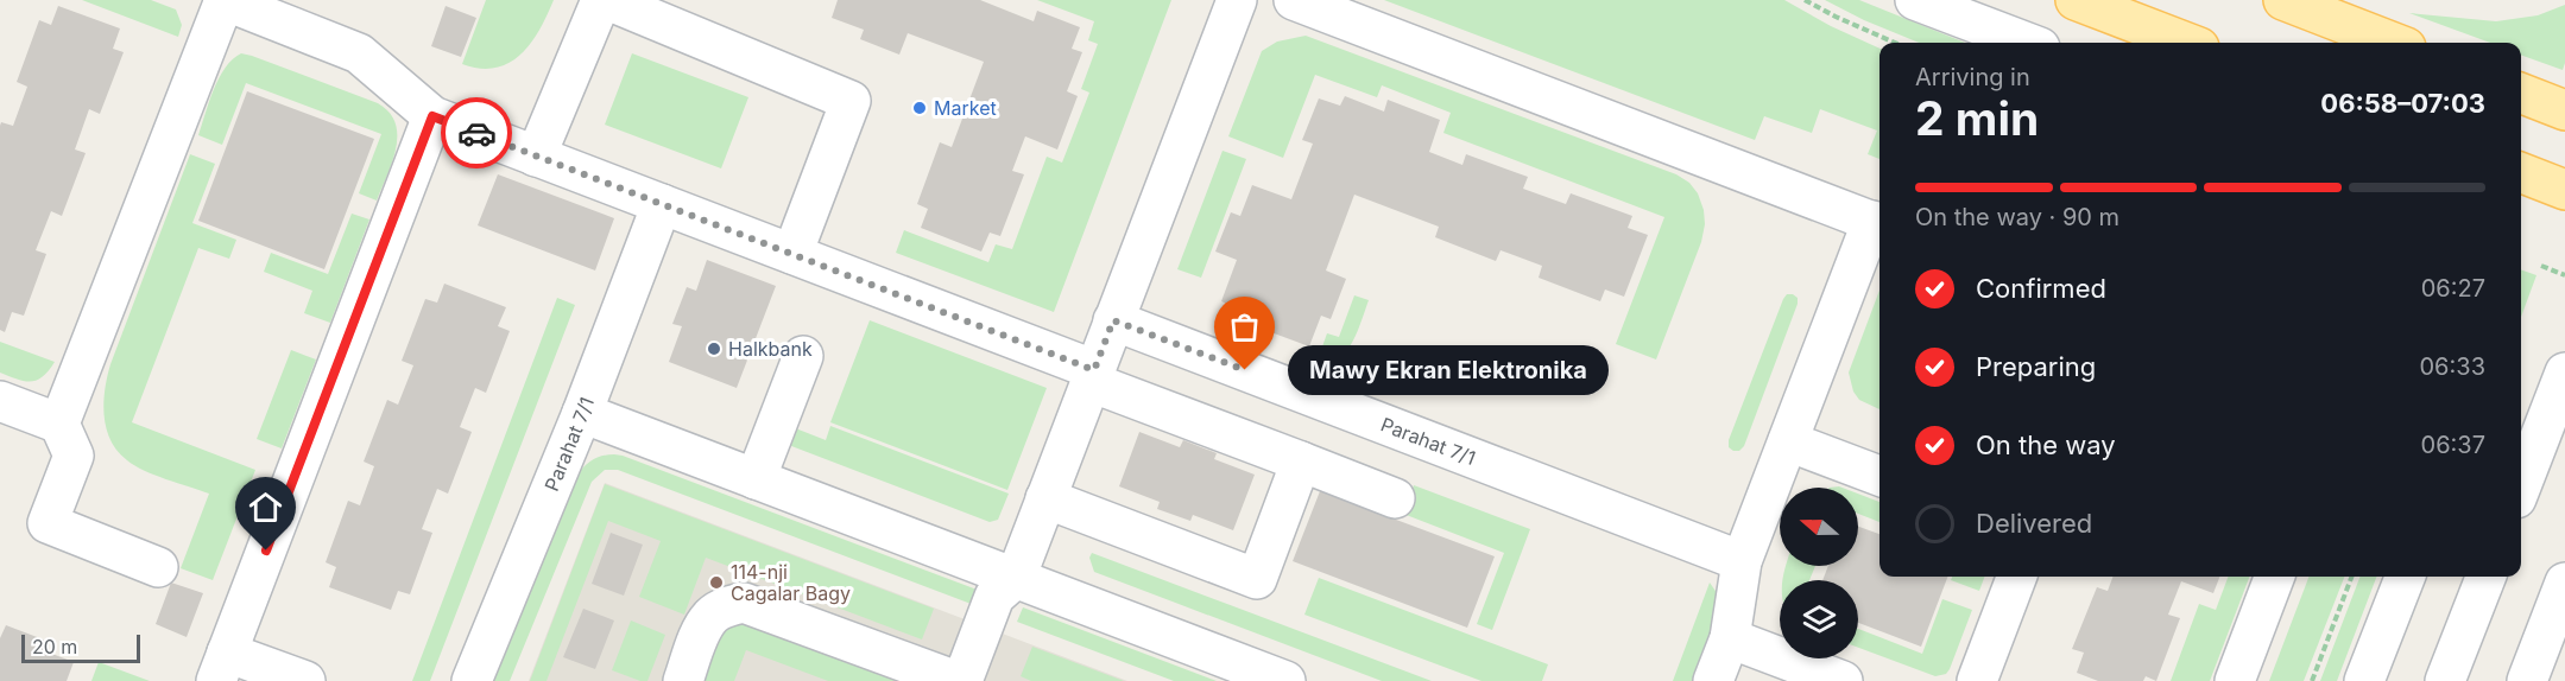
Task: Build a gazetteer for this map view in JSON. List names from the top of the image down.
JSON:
{
  "streets": {
    "street": ["Parahat 7/1"]
  },
  "places": [
    "Market",
    "Halkbank",
    "Mawy Ekran Elektronika",
    "114-nji Cagalar Bagy"
  ],
  "scale_bar": "20 m",
  "north": "left",
  "page": {
    "heading": ["2 min", "Arriving in", "06:58–07:03"],
    "bar": "On the way · 90 m",
    "list": [
      ["Confirmed", "06:27"],
      ["Preparing", "06:33"],
      ["On the way", "06:37"],
      "Delivered"
    ],
    "bubble": "Mawy Ekran Elektronika",
    "scale": "20 m"
  }
}
